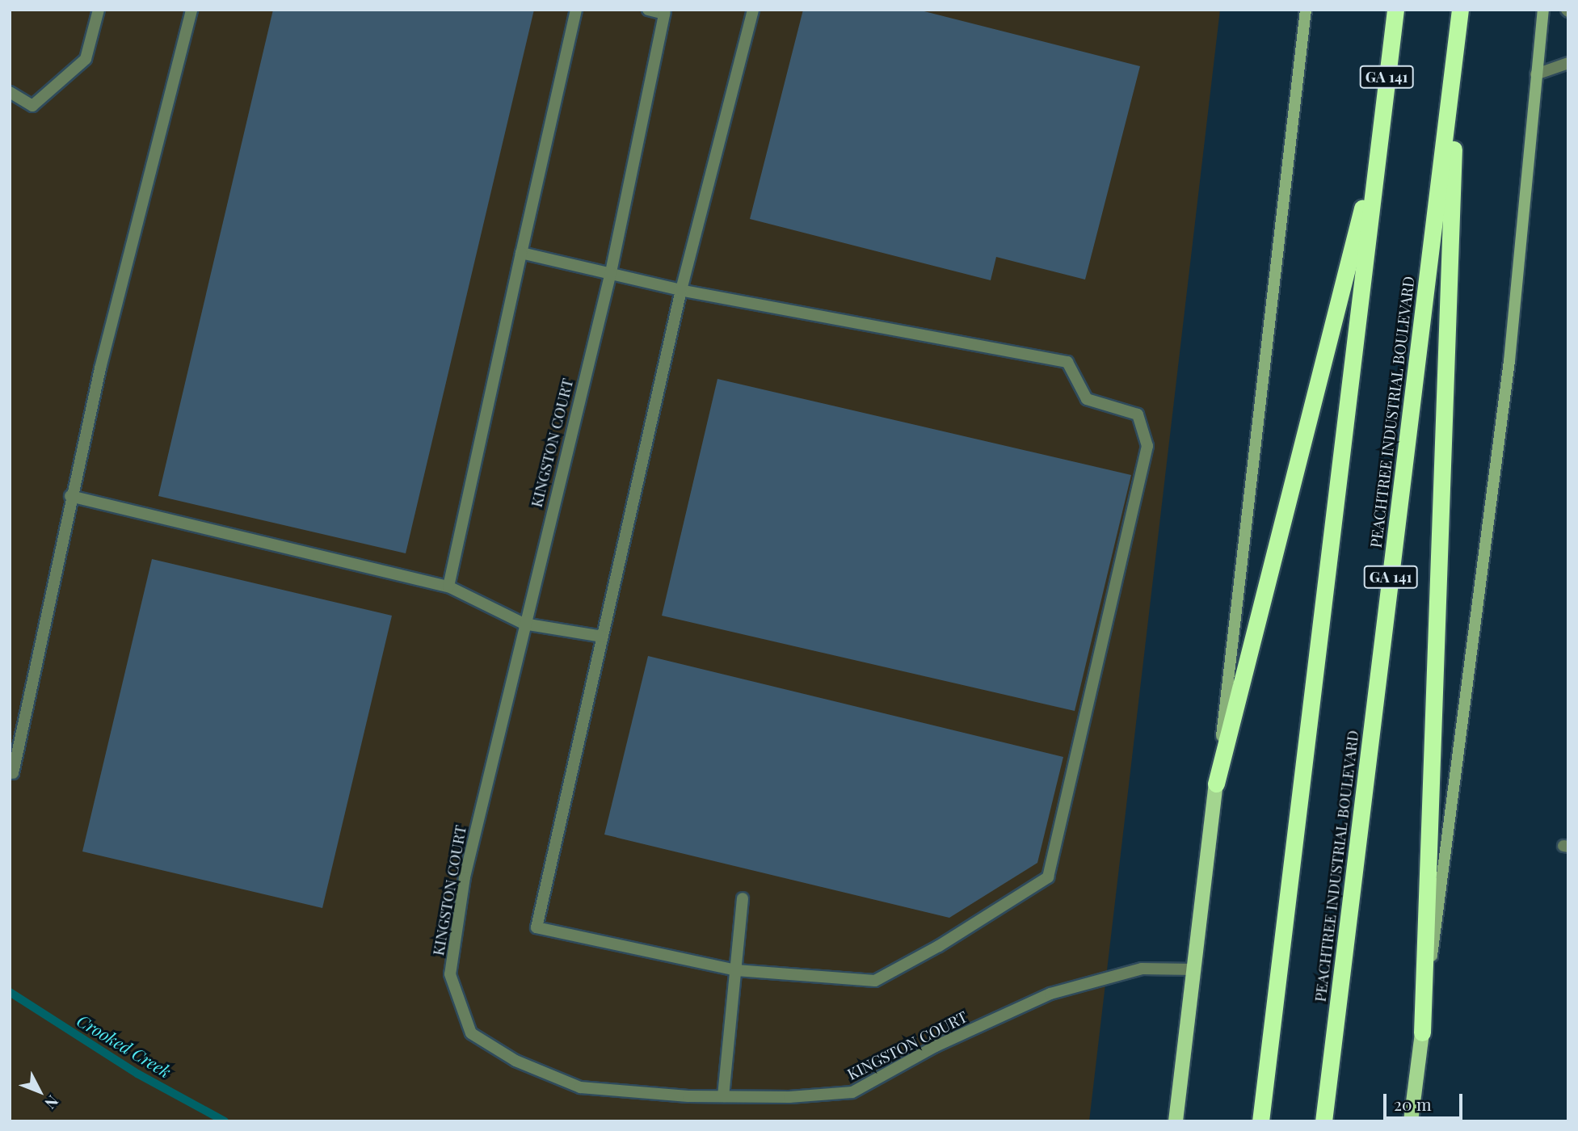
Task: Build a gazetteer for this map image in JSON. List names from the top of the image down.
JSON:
{
  "streets": {
    "highway": ["GA 141", "PEACHTREE INDUSTRIAL BOULEVARD"],
    "street": ["KINGSTON COURT"]
  },
  "water": ["Crooked Creek"],
  "scale_bar": "20 m",
  "north": "bottom right"
}
